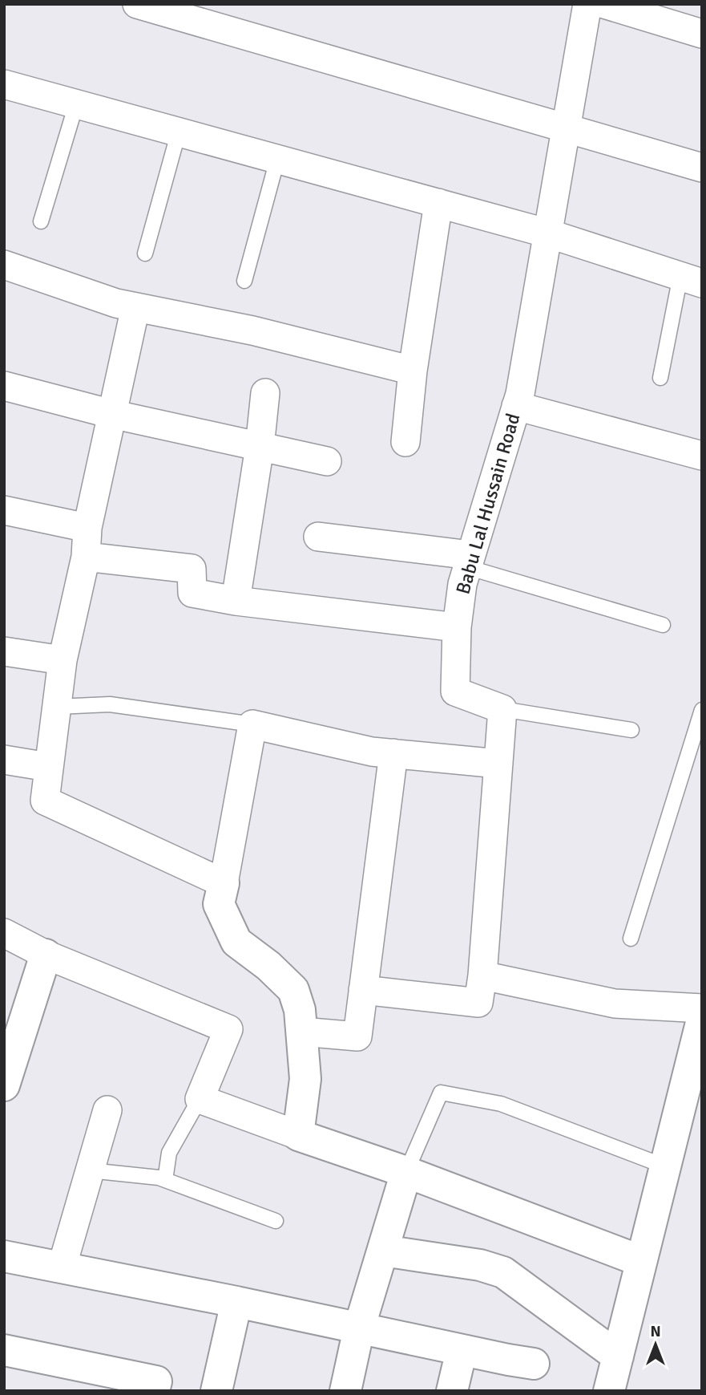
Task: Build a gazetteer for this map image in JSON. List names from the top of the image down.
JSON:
{
  "streets": {
    "street": ["Babu Lal Hussain Road"]
  },
  "north": "top"
}
